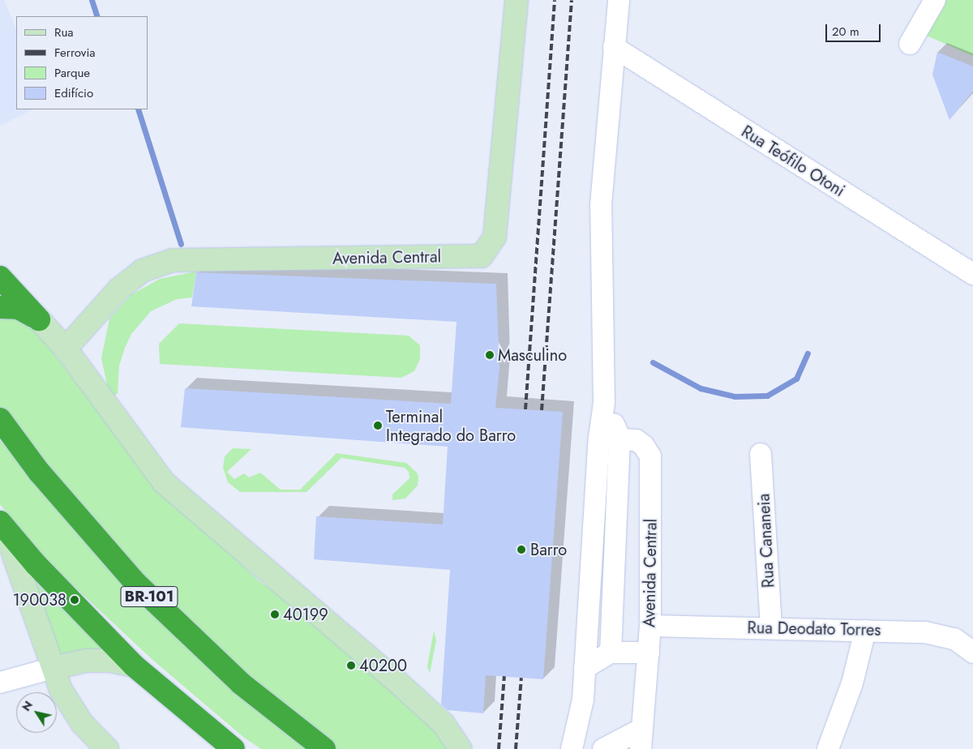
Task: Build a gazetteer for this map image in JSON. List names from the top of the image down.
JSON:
{
  "streets": {
    "highway": ["BR-101"],
    "street": [
      "Rua Teófilo Otoni",
      "Avenida Central",
      "Rua Cananeia",
      "Rua Deodato Torres"
    ]
  },
  "crossings": [
    ["Avenida Central", "Rua Deodato Torres"],
    ["Rua Cananeia", "Rua Deodato Torres"]
  ],
  "places": [
    "Masculino",
    "Terminal Integrado do Barro",
    "Barro",
    "190038",
    "40199",
    "40200"
  ],
  "legend": [
    "Rua",
    "Ferrovia",
    "Parque",
    "Edifício"
  ],
  "scale_bar": "20 m",
  "north": "top left"
}
